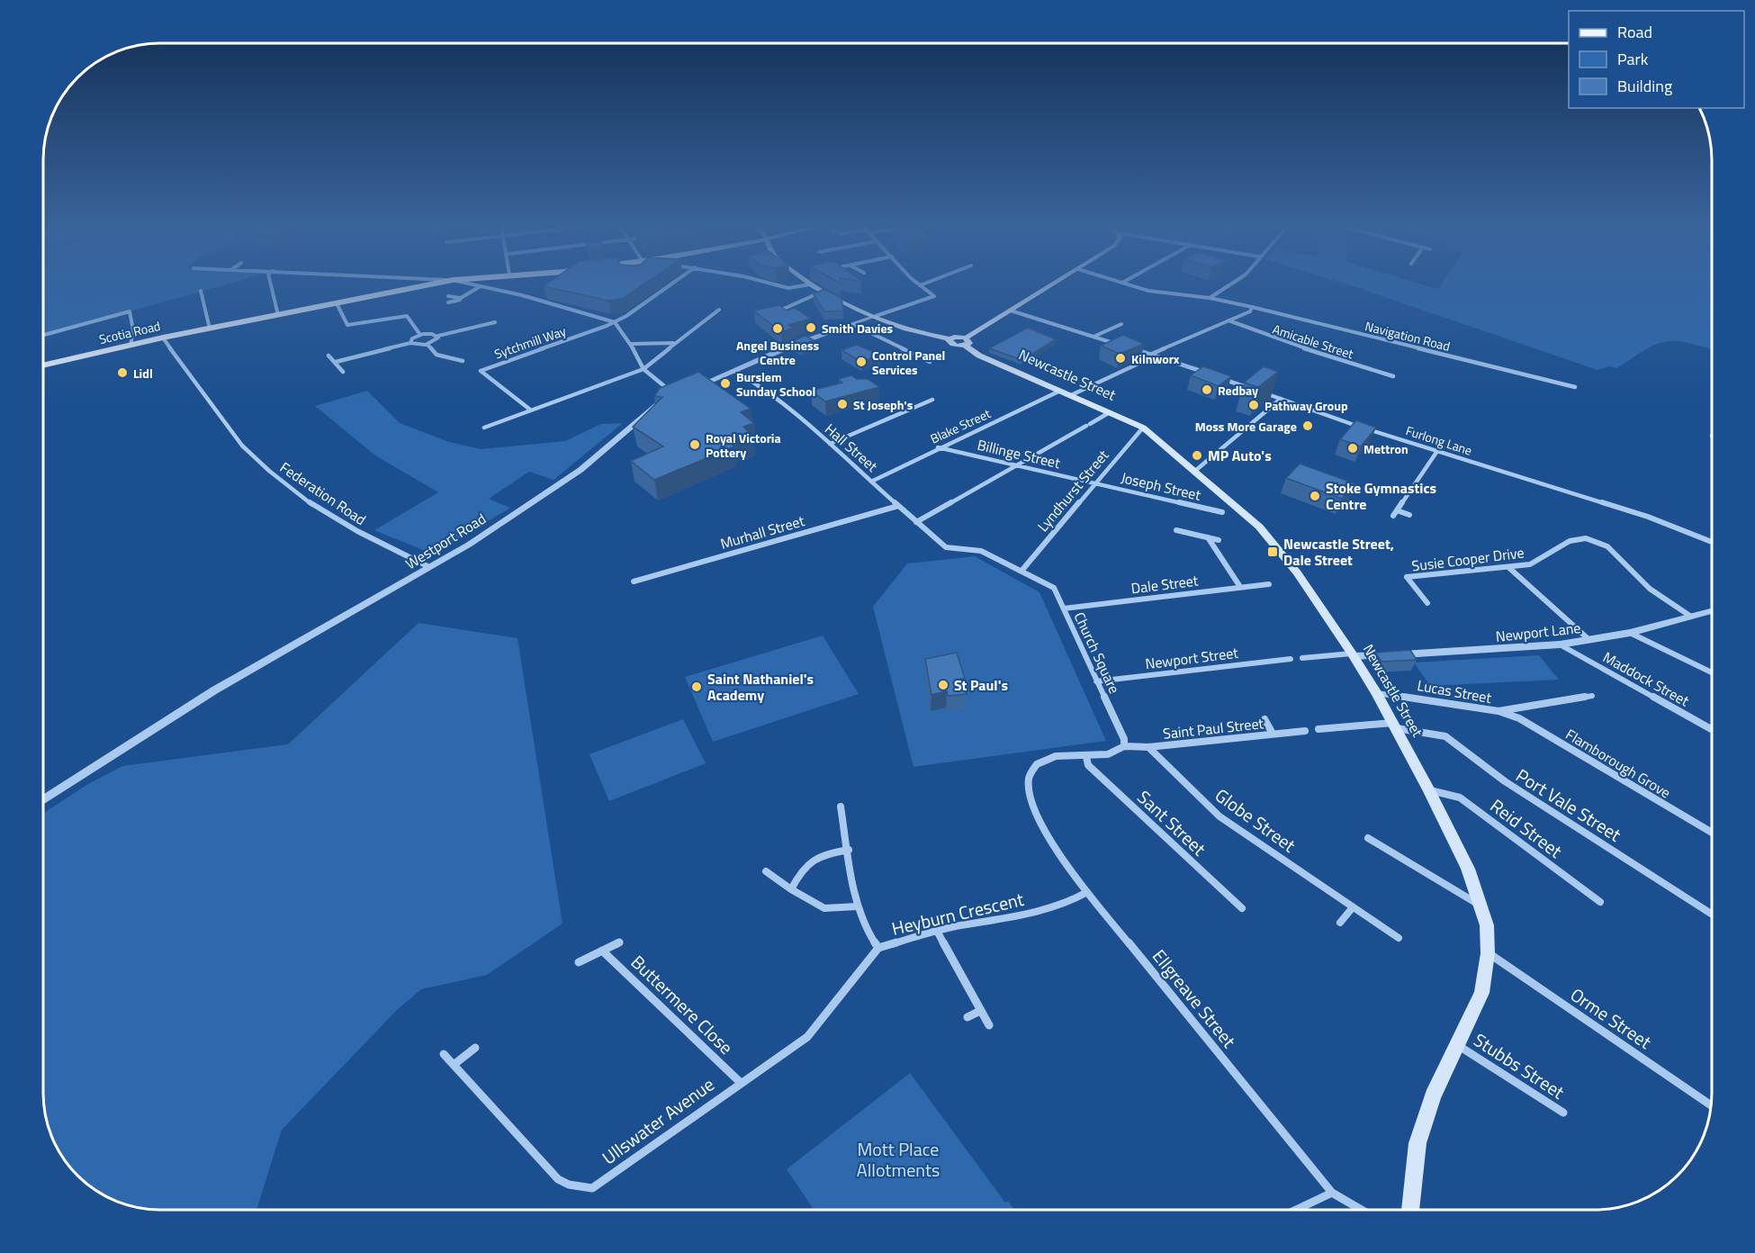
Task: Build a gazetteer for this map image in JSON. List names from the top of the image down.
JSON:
{
  "streets": {
    "main road": ["Scotia Road", "Newcastle Street"],
    "street": [
      "Navigation Road",
      "Amicable Street",
      "Sytchmill Way",
      "Blake Street",
      "Furlong Lane",
      "Hall Street",
      "Billinge Street",
      "Joseph Street",
      "Lyndhurst Street",
      "Federation Road",
      "Murhall Street",
      "Westport Road",
      "Susie Cooper Drive",
      "Dale Street",
      "Newport Lane",
      "Church Square",
      "Newport Street",
      "Maddock Street",
      "Lucas Street",
      "Saint Paul Street",
      "Flamborough Grove",
      "Port Vale Street",
      "Globe Street",
      "Sant Street",
      "Reid Street",
      "Heyburn Crescent",
      "Ellgreave Street",
      "Buttermere Close",
      "Orme Street",
      "Stubbs Street",
      "Ullswater Avenue"
    ]
  },
  "crossings": [
    ["Scotia Road", "Federation Road"],
    ["Newcastle Street", "Blake Street"],
    ["Newcastle Street", "Lyndhurst Street"],
    ["Newcastle Street", "Newport Lane"],
    ["Newcastle Street", "Lucas Street"],
    ["Newcastle Street", "Port Vale Street"],
    ["Newcastle Street", "Reid Street"],
    ["Newcastle Street", "Orme Street"],
    ["Newcastle Street", "Stubbs Street"],
    ["Blake Street", "Hall Street"],
    ["Blake Street", "Billinge Street"],
    ["Hall Street", "Murhall Street"],
    ["Hall Street", "Church Square"],
    ["Billinge Street", "Joseph Street"],
    ["Billinge Street", "Lyndhurst Street"],
    ["Joseph Street", "Lyndhurst Street"],
    ["Lyndhurst Street", "Church Square"],
    ["Federation Road", "Westport Road"],
    ["Susie Cooper Drive", "Newport Lane"],
    ["Dale Street", "Church Square"],
    ["Newport Lane", "Maddock Street"],
    ["Church Square", "Newport Street"],
    ["Church Square", "Saint Paul Street"],
    ["Lucas Street", "Flamborough Grove"],
    ["Saint Paul Street", "Globe Street"],
    ["Sant Street", "Ellgreave Street"],
    ["Heyburn Crescent", "Ellgreave Street"],
    ["Heyburn Crescent", "Ullswater Avenue"],
    ["Buttermere Close", "Ullswater Avenue"]
  ],
  "parks": ["Mott Place Allotments"],
  "places": {
    "other": [
      "Smith Davies",
      "Angel Business Centre",
      "Kilnworx",
      "Control Panel Services",
      "Lidl",
      "Burslem Sunday School",
      "Redbay",
      "St Joseph's",
      "Pathway Group",
      "Moss More Garage",
      "Royal Victoria Pottery",
      "Mettron",
      "MP Auto's",
      "Stoke Gymnastics Centre",
      "St Paul's",
      "Saint Nathaniel's Academy"
    ],
    "transit": ["Newcastle Street, Dale Street"]
  },
  "legend": ["Road", "Park", "Building"]
}
